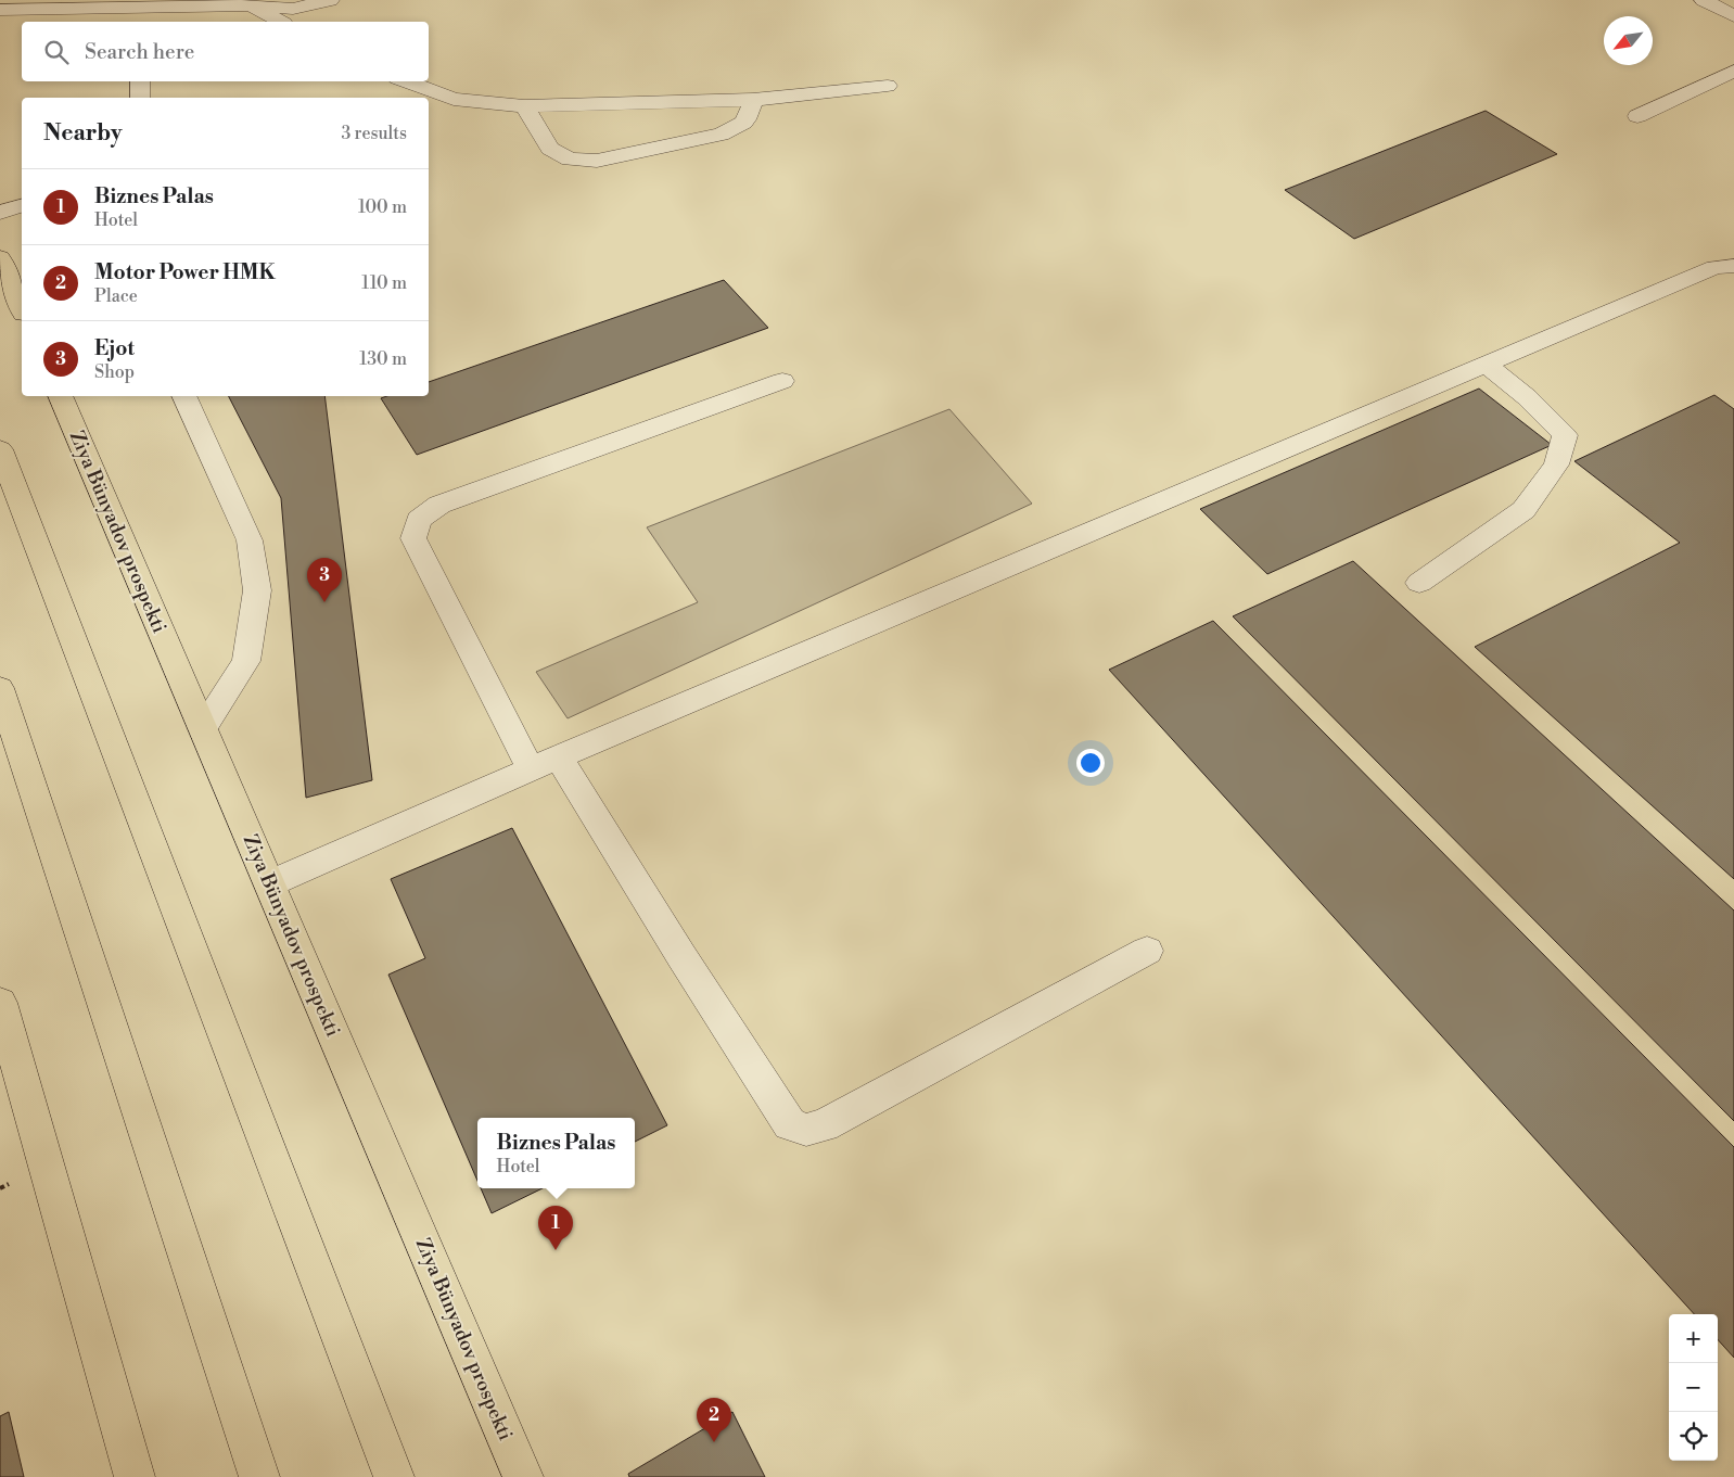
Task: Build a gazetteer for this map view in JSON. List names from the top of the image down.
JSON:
{
  "streets": {
    "main road": ["Ziya Bünyadov prospekti"]
  },
  "north": "bottom left",
  "page": {
    "search": "Search here",
    "heading": ["Nearby", "3 results"],
    "list": [
      {
        "mark": "1",
        "name": "Biznes Palas",
        "note": "Hotel",
        "value": "100 m"
      },
      {
        "mark": "2",
        "name": "Motor Power HMK",
        "note": "Place",
        "value": "110 m"
      },
      {
        "mark": "3",
        "name": "Ejot",
        "note": "Shop",
        "value": "130 m"
      }
    ],
    "pins": ["3", "1", "2"],
    "popup": ["Biznes Palas", "Hotel"],
    "map_buttons": ["+", "−"]
  }
}
